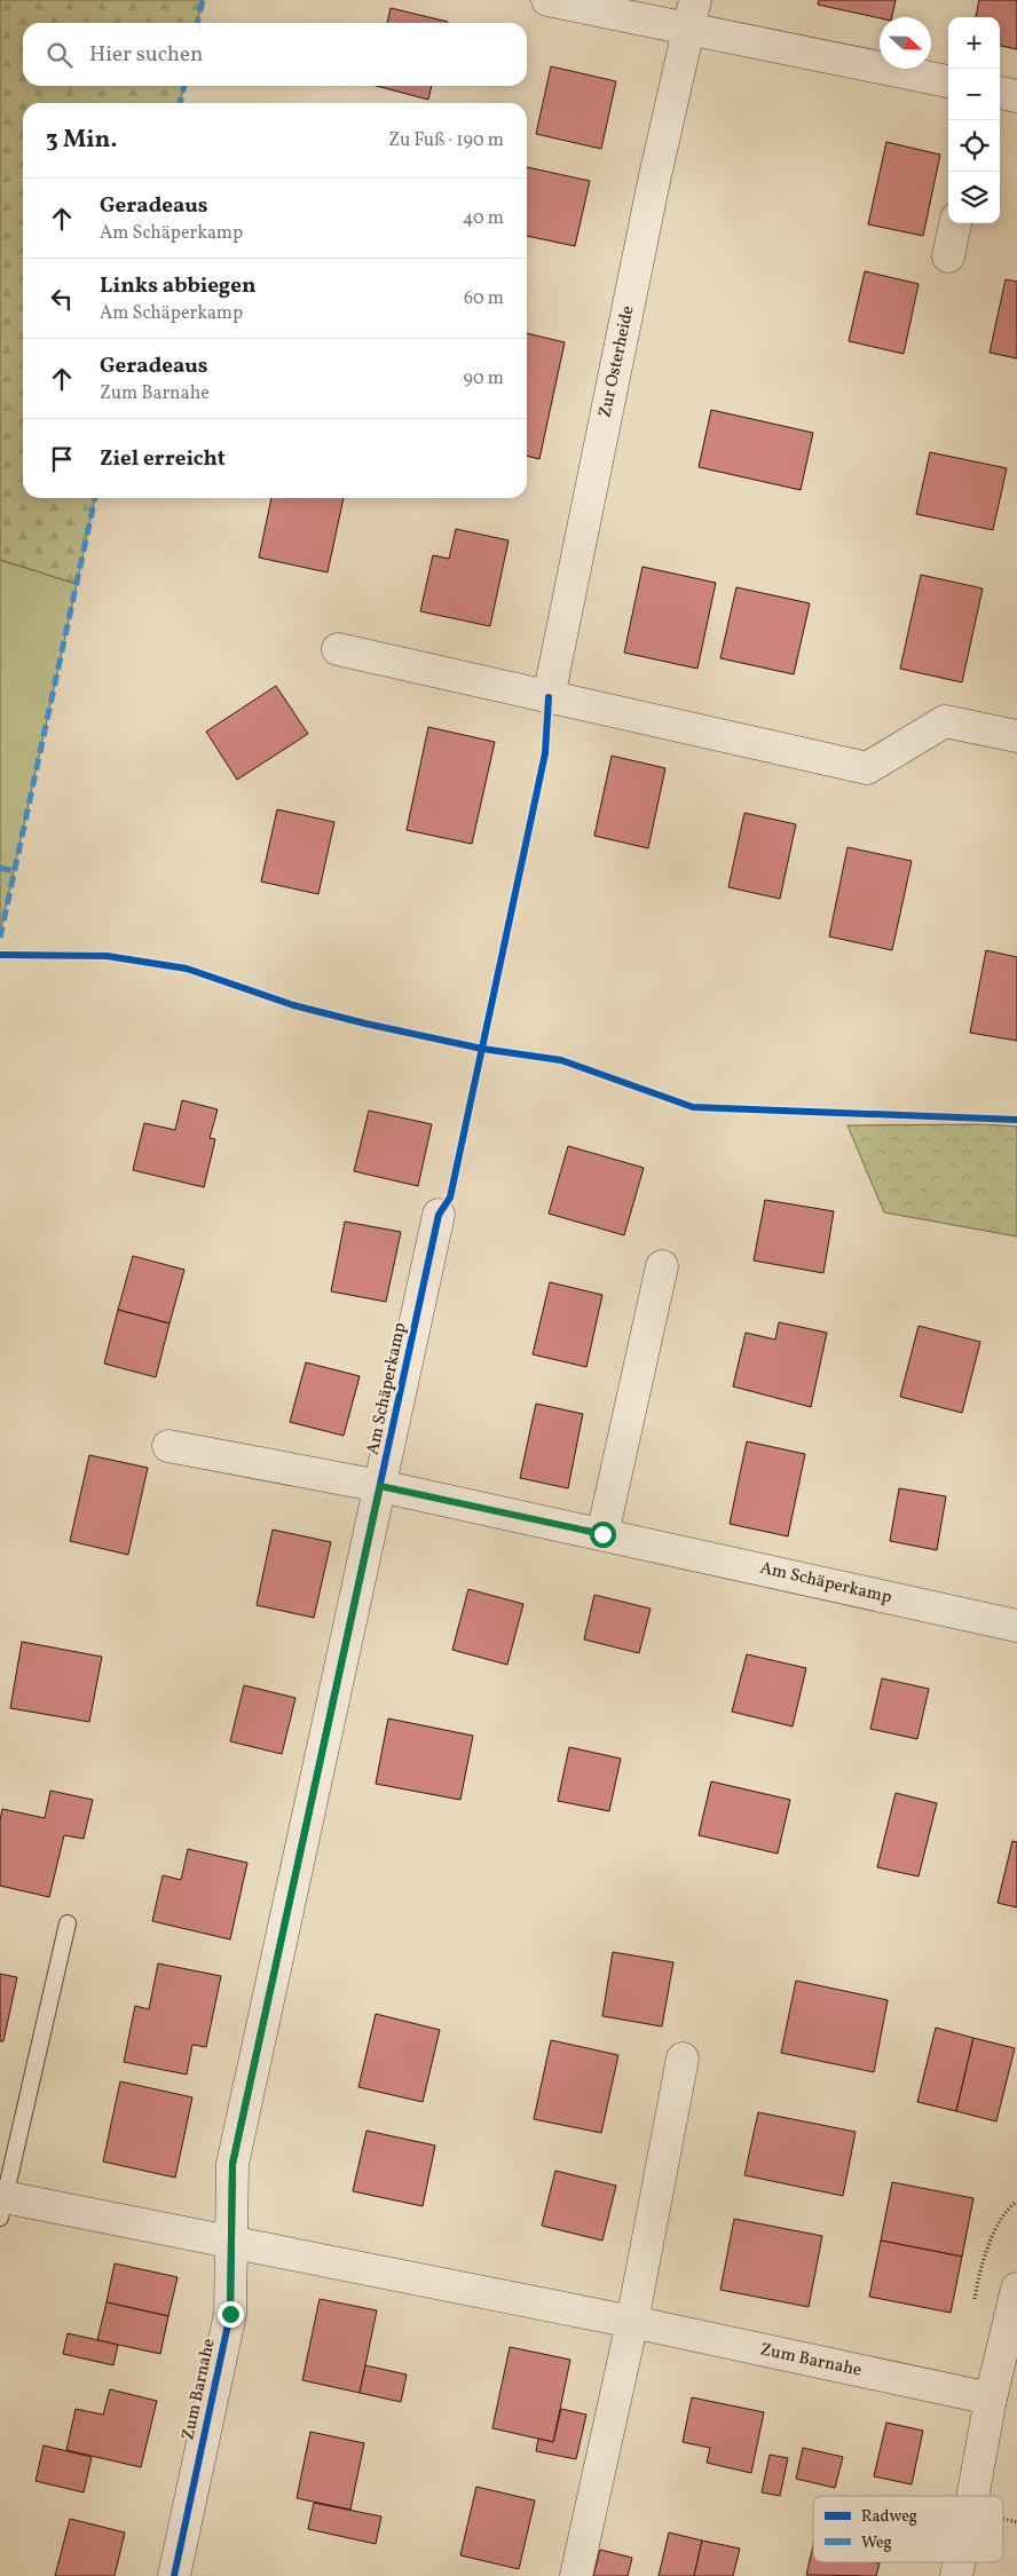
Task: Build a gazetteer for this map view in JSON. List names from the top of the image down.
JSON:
{
  "streets": {
    "street": ["Zur Osterheide", "Am Schäperkamp", "Zum Barnahe"]
  },
  "crossings": [
    ["Am Schäperkamp", "Zum Barnahe"]
  ],
  "legend": ["Radweg", "Weg"],
  "north": "right",
  "page": {
    "map_buttons": ["+", "−"],
    "search": "Hier suchen",
    "heading": ["3 Min.", "Zu Fuß · 190 m"],
    "list": [
      ["Geradeaus", "Am Schäperkamp", "40 m"],
      ["Links abbiegen", "Am Schäperkamp", "60 m"],
      ["Geradeaus", "Zum Barnahe", "90 m"],
      "Ziel erreicht"
    ]
  }
}
